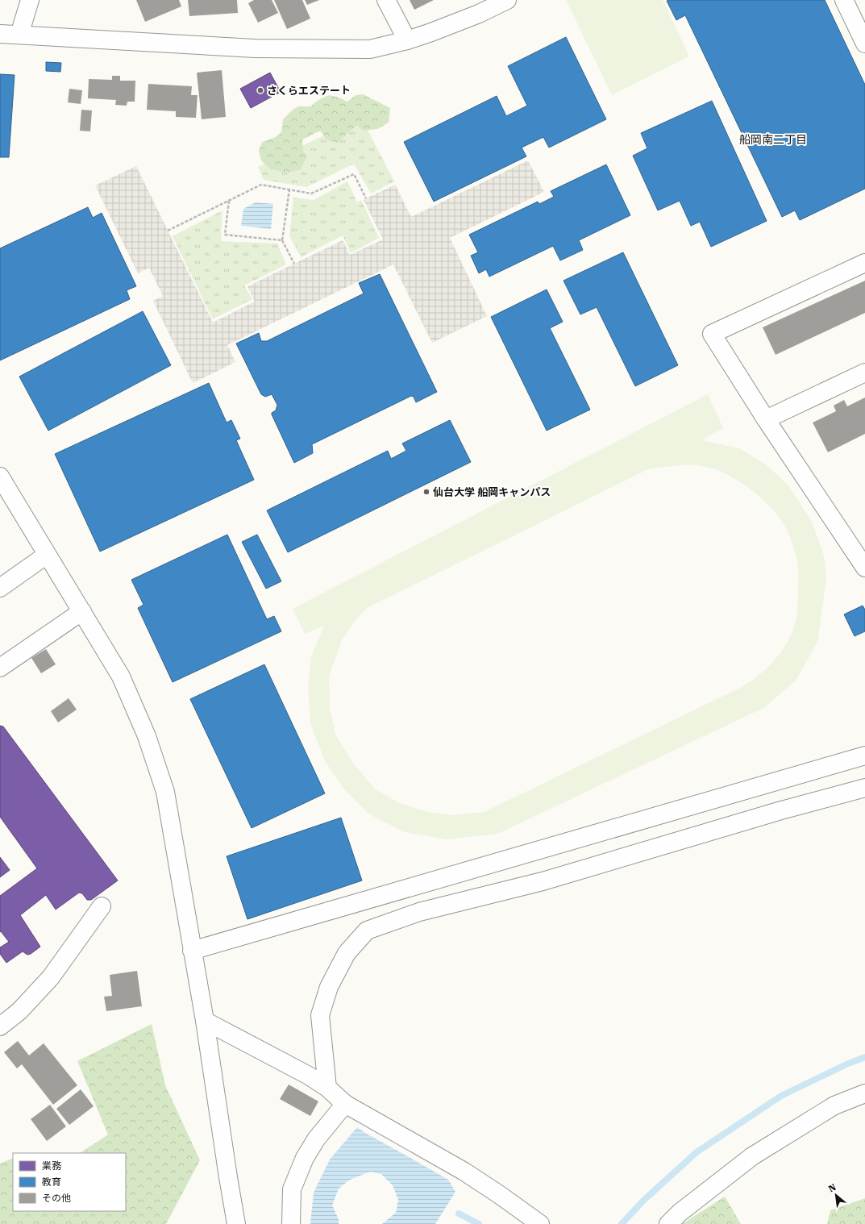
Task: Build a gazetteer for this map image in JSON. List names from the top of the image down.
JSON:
{
  "districts": ["船岡南二丁目"],
  "places": ["さくらエステート", "仙台大学 船岡キャンパス"],
  "legend": ["業務", "教育", "その他"],
  "north": "top left"
}
